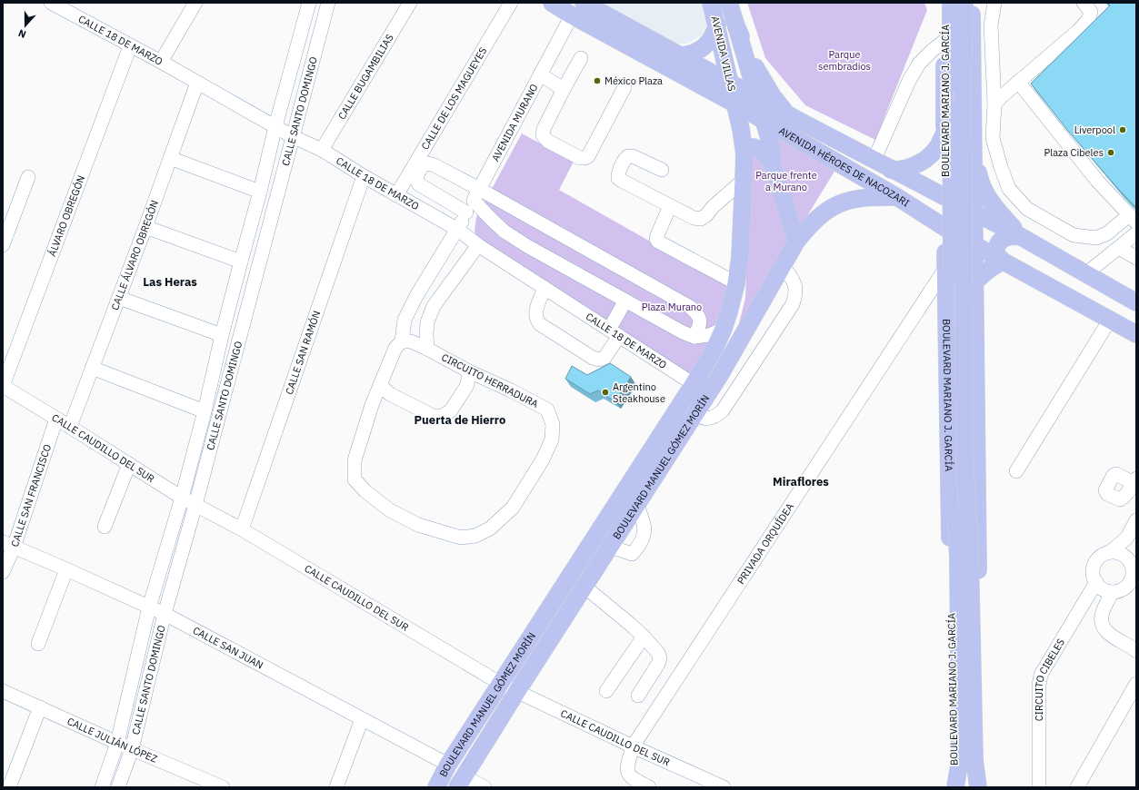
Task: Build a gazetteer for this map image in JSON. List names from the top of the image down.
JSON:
{
  "streets": {
    "main road": [
      "AVENIDA VILLAS",
      "BOULEVARD MARIANO J. GARCÍA",
      "AVENIDA HÉROES DE NACOZARI",
      "BOULEVARD MANUEL GÓMEZ MORÍN"
    ],
    "street": [
      "CALLE 18 DE MARZO",
      "CALLE BUGAMBILIAS",
      "CALLE DE LOS MAGUEYES",
      "CALLE SANTO DOMINGO",
      "AVENIDA MURANO",
      "ÁLVARO OBREGÓN",
      "CALLE ÁLVARO OBREGÓN",
      "CALLE SAN RAMÓN",
      "CIRCUITO HERRADURA",
      "CALLE CAUDILLO DEL SUR",
      "CALLE SAN FRANCISCO",
      "PRIVADA ORQUÍDEA",
      "CALLE SAN JUAN",
      "CIRCUITO CIBELES",
      "CALLE JULIÁN LÓPEZ"
    ]
  },
  "crossings": [
    ["CALLE 18 DE MARZO", "CALLE BUGAMBILIAS"],
    ["CALLE 18 DE MARZO", "CALLE DE LOS MAGUEYES"],
    ["CALLE 18 DE MARZO", "CALLE SANTO DOMINGO"],
    ["CALLE 18 DE MARZO", "AVENIDA MURANO"],
    ["CALLE 18 DE MARZO", "ÁLVARO OBREGÓN"],
    ["CALLE 18 DE MARZO", "CALLE ÁLVARO OBREGÓN"],
    ["CALLE 18 DE MARZO", "CALLE SAN RAMÓN"],
    ["CALLE 18 DE MARZO", "CIRCUITO HERRADURA"],
    ["CALLE 18 DE MARZO", "BOULEVARD MANUEL GÓMEZ MORÍN"],
    ["AVENIDA VILLAS", "AVENIDA HÉROES DE NACOZARI"],
    ["AVENIDA VILLAS", "BOULEVARD MANUEL GÓMEZ MORÍN"],
    ["BOULEVARD MARIANO J. GARCÍA", "AVENIDA HÉROES DE NACOZARI"],
    ["BOULEVARD MARIANO J. GARCÍA", "PRIVADA ORQUÍDEA"],
    ["CALLE SANTO DOMINGO", "CALLE CAUDILLO DEL SUR"],
    ["CALLE SANTO DOMINGO", "CALLE SAN JUAN"],
    ["CALLE SANTO DOMINGO", "CALLE JULIÁN LÓPEZ"],
    ["AVENIDA MURANO", "AVENIDA HÉROES DE NACOZARI"],
    ["AVENIDA MURANO", "CIRCUITO HERRADURA"],
    ["AVENIDA HÉROES DE NACOZARI", "BOULEVARD MANUEL GÓMEZ MORÍN"],
    ["ÁLVARO OBREGÓN", "CALLE CAUDILLO DEL SUR"],
    ["CALLE ÁLVARO OBREGÓN", "CALLE CAUDILLO DEL SUR"],
    ["CALLE SAN RAMÓN", "CALLE CAUDILLO DEL SUR"],
    ["CALLE CAUDILLO DEL SUR", "BOULEVARD MANUEL GÓMEZ MORÍN"],
    ["CALLE CAUDILLO DEL SUR", "CALLE SAN FRANCISCO"],
    ["CALLE CAUDILLO DEL SUR", "PRIVADA ORQUÍDEA"],
    ["BOULEVARD MANUEL GÓMEZ MORÍN", "CALLE SAN JUAN"],
    ["CALLE SAN FRANCISCO", "CALLE SAN JUAN"]
  ],
  "districts": ["Las Heras", "Puerta de Hierro", "Miraflores"],
  "parks": ["Parque sembradios", "Parque frente a Murano", "Plaza Murano"],
  "places": [
    "México Plaza",
    "Liverpool",
    "Plaza Cibeles",
    "Argentino Steakhouse"
  ],
  "north": "bottom"
}
